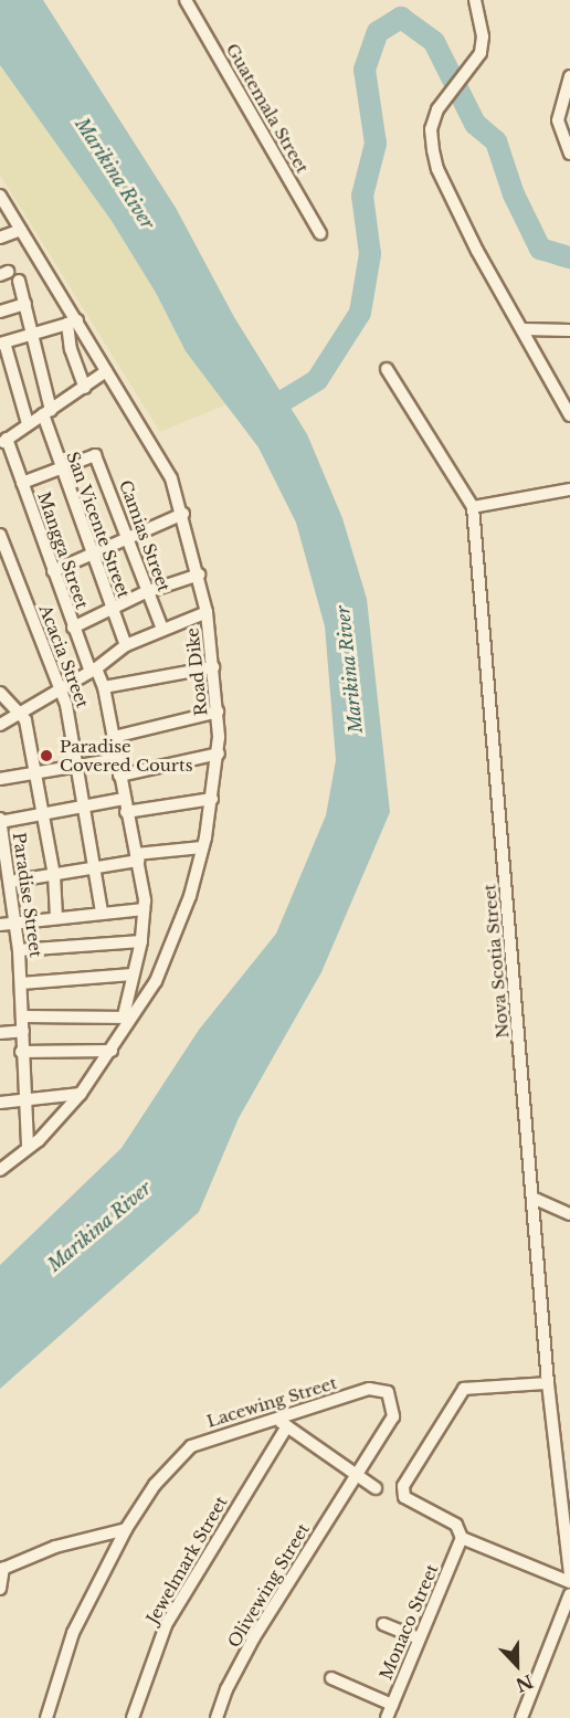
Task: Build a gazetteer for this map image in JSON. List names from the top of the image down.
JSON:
{
  "streets": {
    "street": [
      "Guatemala Street",
      "San Vicente Street",
      "Camias Street",
      "Mangga Street",
      "Acacia Street",
      "Road Dike",
      "Paradise Street",
      "Nova Scotia Street",
      "Lacewing Street",
      "Jewelmark Street",
      "Olivewing Street",
      "Monaco Street"
    ]
  },
  "crossings": [
    ["San Vicente Street", "Camias Street"],
    ["Mangga Street", "Road Dike"],
    ["Road Dike", "Paradise Street"],
    ["Lacewing Street", "Olivewing Street"]
  ],
  "water": ["Marikina River"],
  "places": ["Paradise Covered Courts"],
  "north": "bottom"
}
